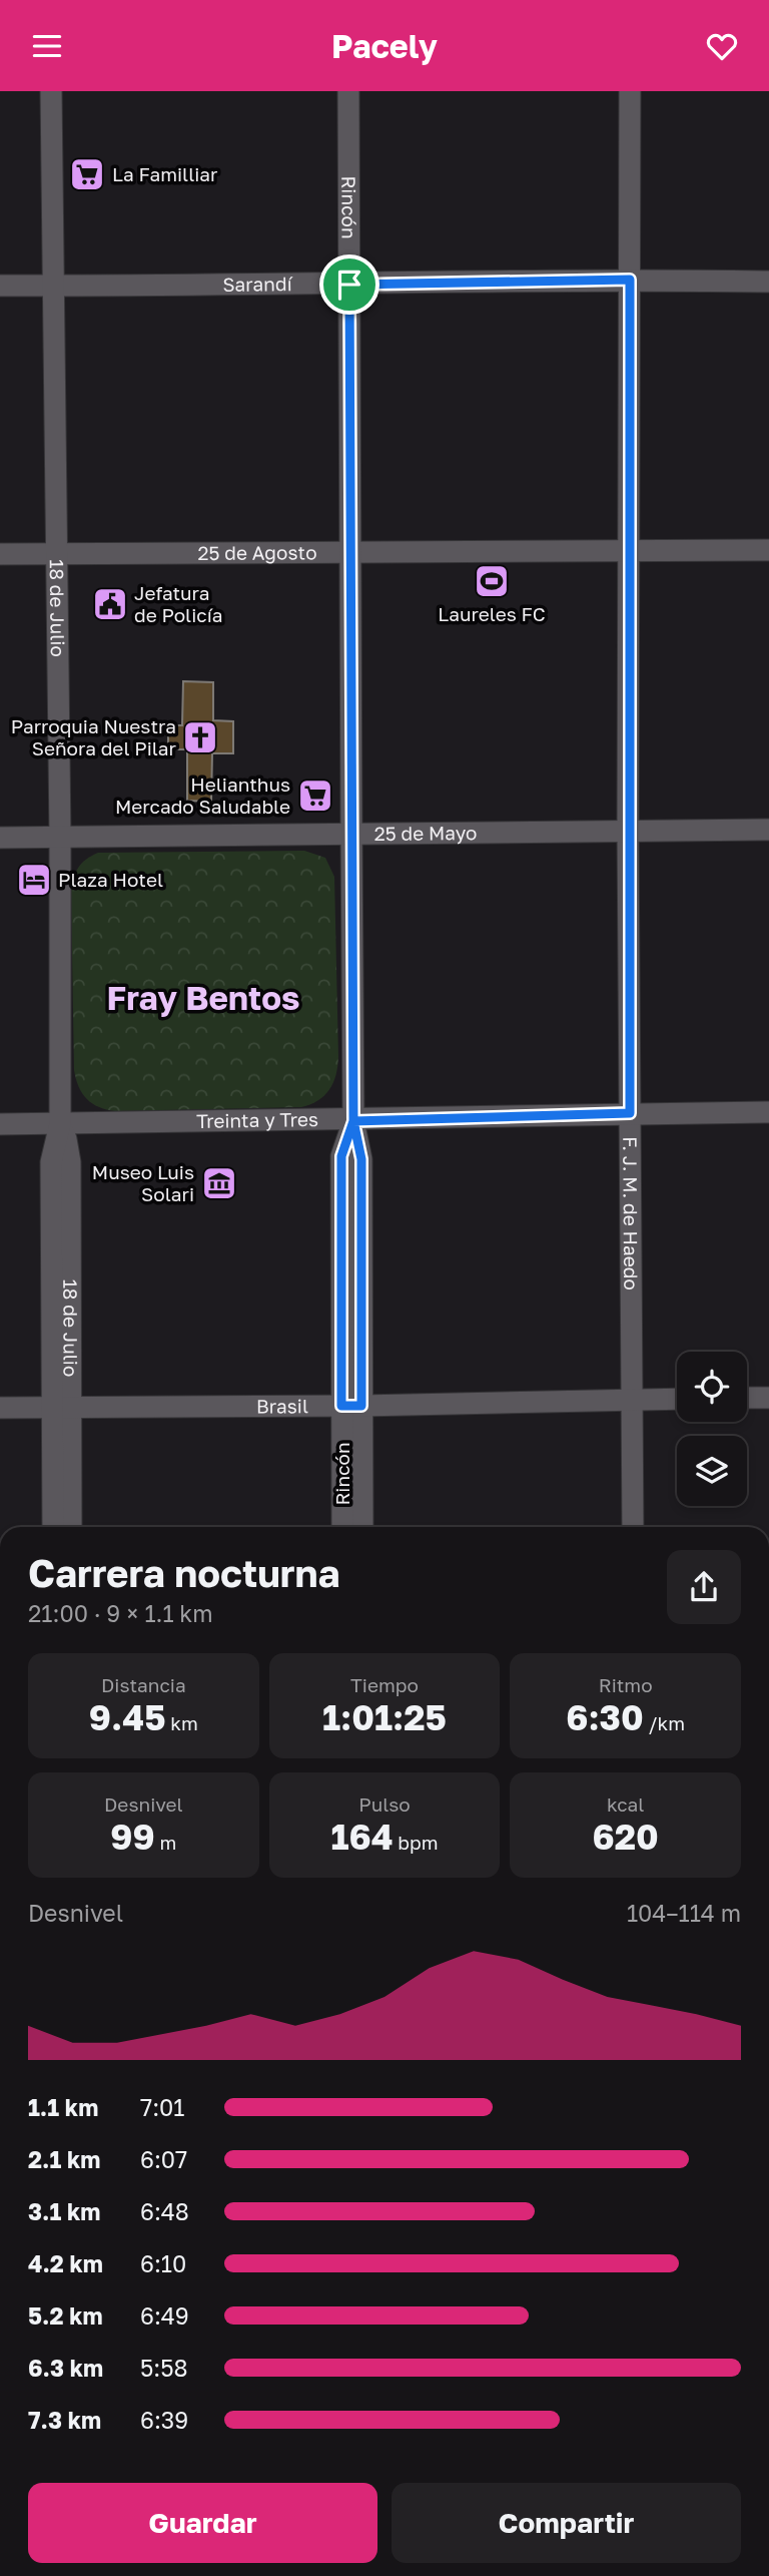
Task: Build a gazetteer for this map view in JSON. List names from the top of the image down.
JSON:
{
  "streets": {
    "street": [
      "Rincón",
      "Sarandí",
      "25 de Agosto",
      "18 de Julio",
      "25 de Mayo",
      "Treinta y Tres",
      "F. J. M. de Haedo",
      "Brasil"
    ]
  },
  "crossings": [
    ["Rincón", "Sarandí"],
    ["Rincón", "25 de Agosto"],
    ["Rincón", "25 de Mayo"],
    ["Rincón", "Treinta y Tres"],
    ["Rincón", "Brasil"],
    ["Sarandí", "18 de Julio"],
    ["Sarandí", "F. J. M. de Haedo"],
    ["25 de Agosto", "18 de Julio"],
    ["25 de Agosto", "F. J. M. de Haedo"],
    ["18 de Julio", "25 de Mayo"],
    ["18 de Julio", "Treinta y Tres"],
    ["18 de Julio", "Brasil"],
    ["25 de Mayo", "F. J. M. de Haedo"],
    ["Treinta y Tres", "F. J. M. de Haedo"],
    ["F. J. M. de Haedo", "Brasil"]
  ],
  "districts": ["Fray Bentos"],
  "places": {
    "supermarket": ["La Familliar", "Helianthus Mercado Saludable"],
    "sports": ["Laureles FC"],
    "public building": ["Jefatura de Policía"],
    "church": ["Parroquia Nuestra Señora del Pilar"],
    "hotel": ["Plaza Hotel"],
    "museum": ["Museo Luis Solari"]
  },
  "page": {
    "header": "Pacely",
    "heading": ["Carrera nocturna", "21:00 · 9 × 1.1 km"],
    "stats": [
      ["Distancia", "9.45 km"],
      ["Tiempo", "1:01:25"],
      ["Ritmo", "6:30 /km"],
      ["Desnivel", "99 m"],
      ["Pulso", "164 bpm"],
      ["kcal", "620"]
    ],
    "chart": ["Desnivel", "104–114 m"],
    "list": [
      {
        "name": "1.1 km",
        "note": "7:01"
      },
      {
        "name": "2.1 km",
        "note": "6:07"
      },
      {
        "name": "3.1 km",
        "note": "6:48"
      },
      {
        "name": "4.2 km",
        "note": "6:10"
      },
      {
        "name": "5.2 km",
        "note": "6:49"
      },
      {
        "name": "6.3 km",
        "note": "5:58"
      },
      {
        "name": "7.3 km",
        "note": "6:39"
      }
    ],
    "buttons": ["Guardar", "Compartir"]
  }
}
